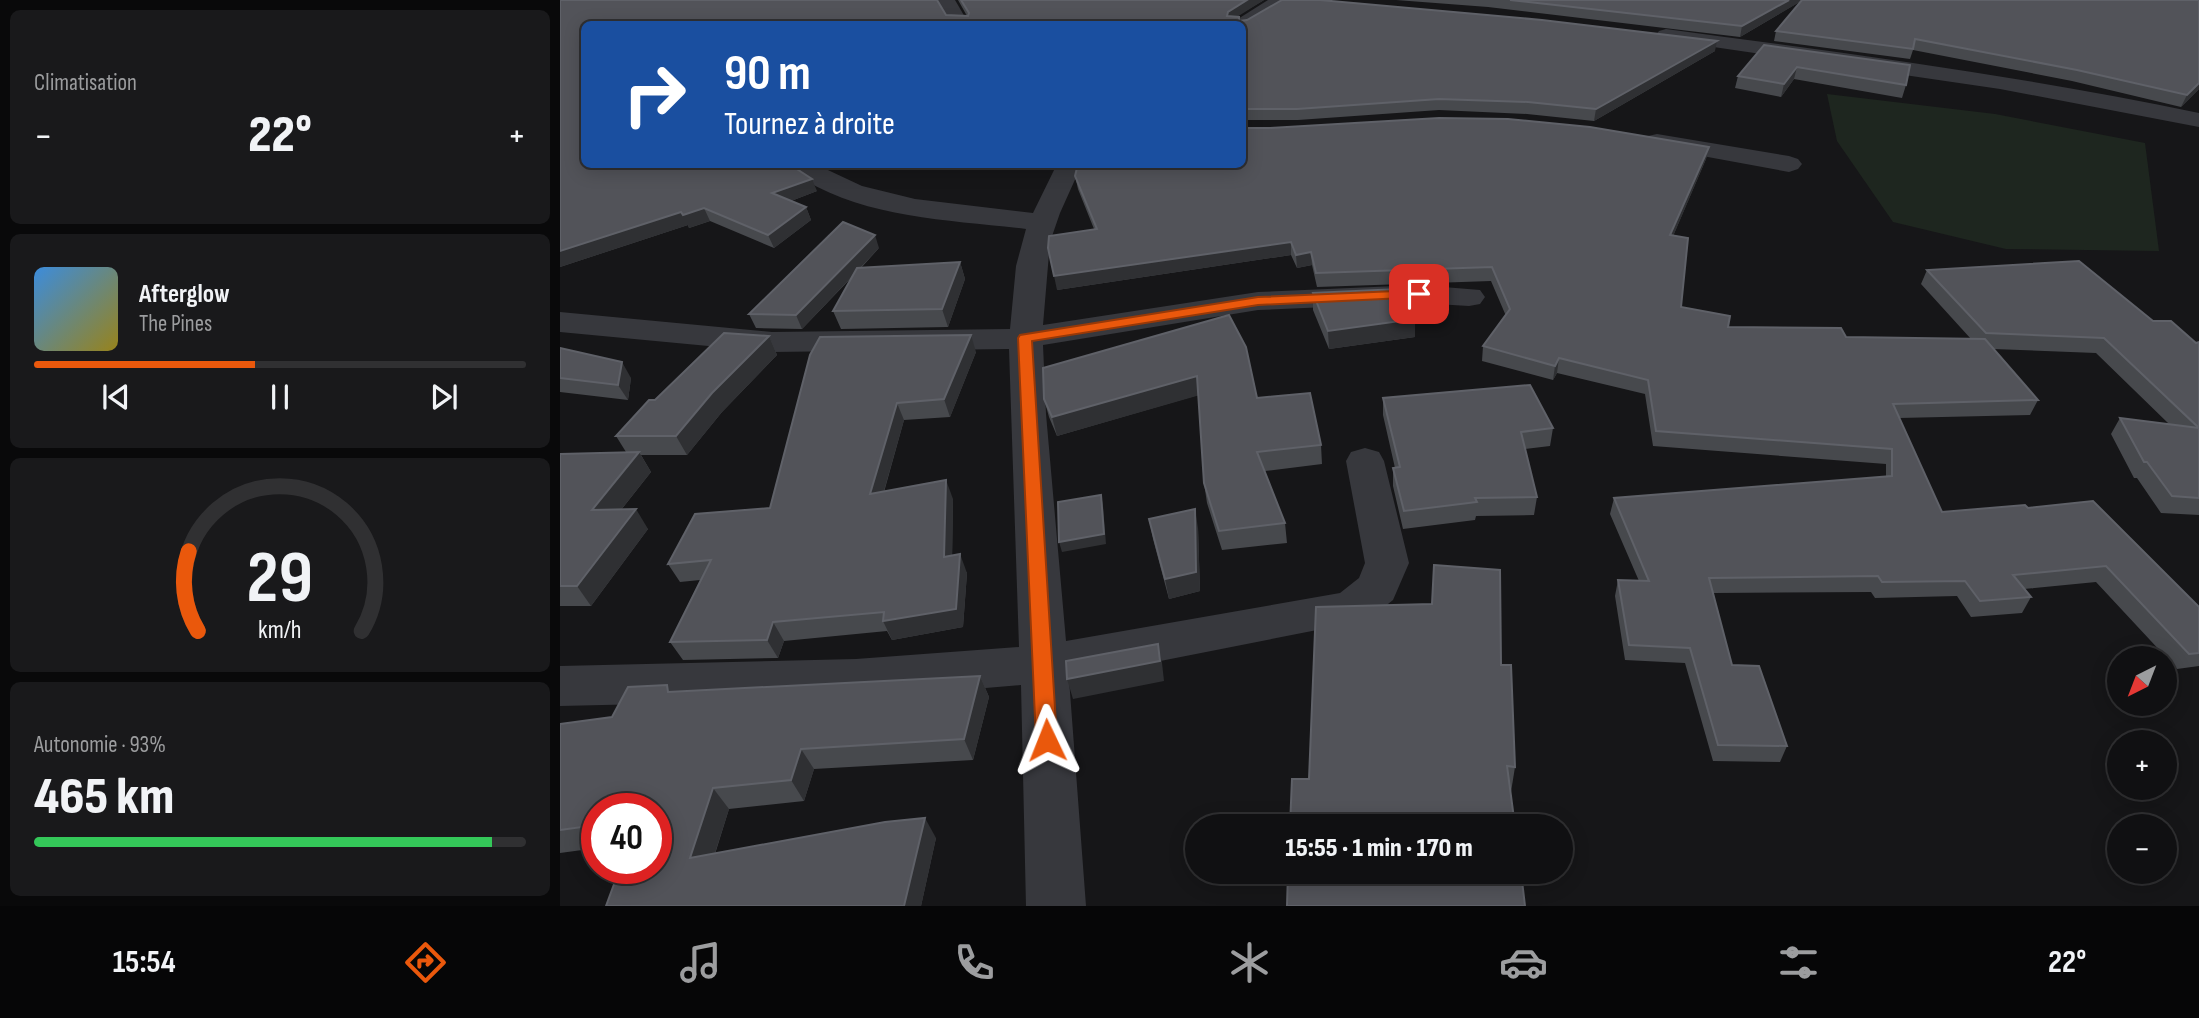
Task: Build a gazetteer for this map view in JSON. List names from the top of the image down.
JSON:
{
  "north": "bottom left",
  "page": {
    "tile": [
      "Climatisation",
      ["Autonomie · 93%", "465 km"]
    ],
    "turn": ["90 m", "Tournez à droite"],
    "heat": ["−", "22°", "+"],
    "song": ["Afterglow", "The Pines"],
    "map_buttons": ["+", "−"],
    "limit": "40",
    "trip": "15:55 · 1 min · 170 m",
    "tabs": ["15:54", "22°"],
    "gauge": ["29", "km/h"]
  }
}
